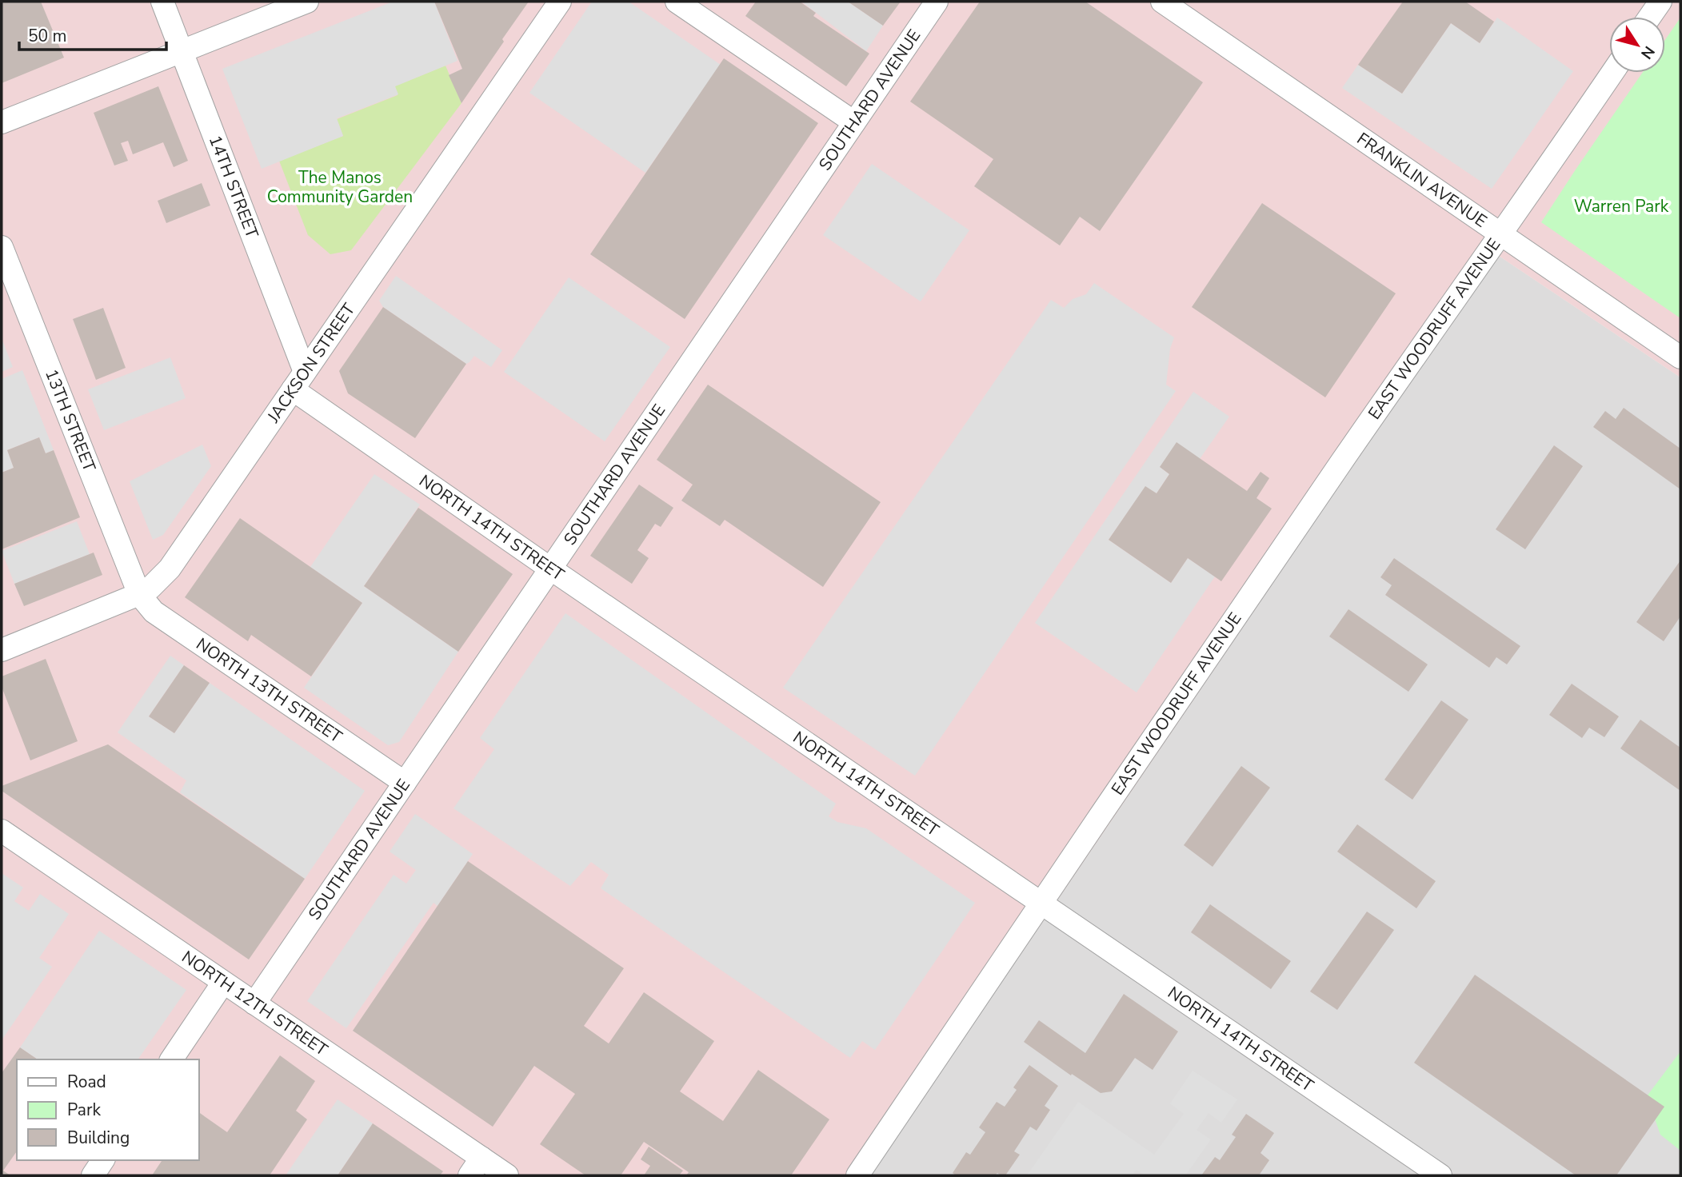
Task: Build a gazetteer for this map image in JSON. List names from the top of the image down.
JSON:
{
  "streets": {
    "street": [
      "SOUTHARD AVENUE",
      "FRANKLIN AVENUE",
      "14TH STREET",
      "EAST WOODRUFF AVENUE",
      "JACKSON STREET",
      "13TH STREET",
      "NORTH 14TH STREET",
      "NORTH 13TH STREET",
      "NORTH 12TH STREET"
    ]
  },
  "crossings": [
    ["SOUTHARD AVENUE", "NORTH 14TH STREET"],
    ["SOUTHARD AVENUE", "NORTH 13TH STREET"],
    ["SOUTHARD AVENUE", "NORTH 12TH STREET"],
    ["FRANKLIN AVENUE", "EAST WOODRUFF AVENUE"],
    ["14TH STREET", "JACKSON STREET"],
    ["14TH STREET", "NORTH 14TH STREET"],
    ["EAST WOODRUFF AVENUE", "NORTH 14TH STREET"],
    ["JACKSON STREET", "13TH STREET"],
    ["JACKSON STREET", "NORTH 14TH STREET"],
    ["JACKSON STREET", "NORTH 13TH STREET"],
    ["13TH STREET", "NORTH 13TH STREET"]
  ],
  "parks": ["The Manos Community Garden", "Warren Park"],
  "legend": ["Road", "Park", "Building"],
  "scale_bar": "50 m",
  "north": "bottom right"
}
